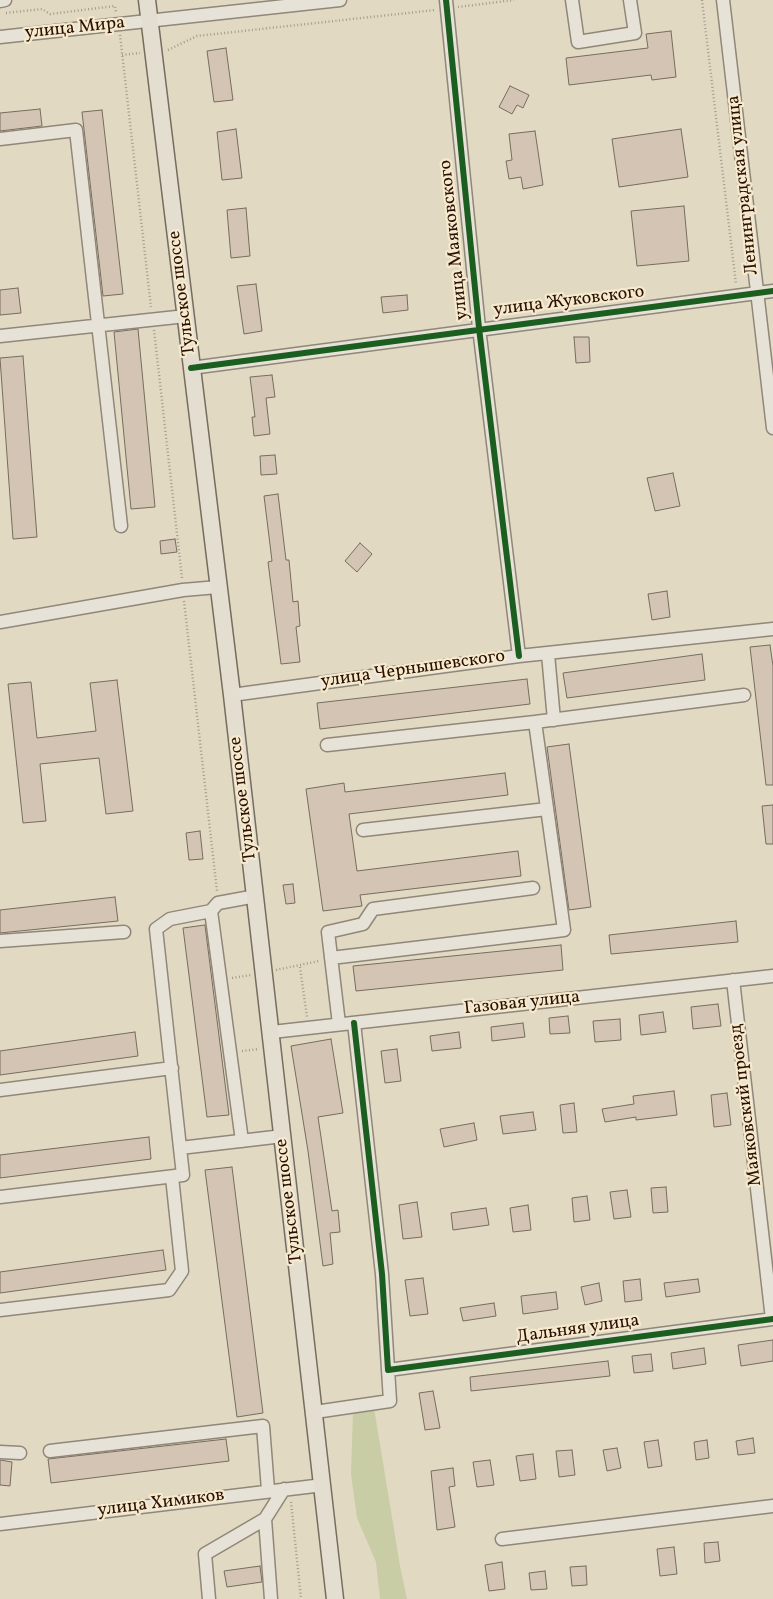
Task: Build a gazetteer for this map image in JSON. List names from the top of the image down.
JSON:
{
  "streets": {
    "main road": ["Тульское шоссе"],
    "street": [
      "улица Мира",
      "Ленинградская улица",
      "улица Маяковского",
      "улица Жуковского",
      "улица Чернышевского",
      "Газовая улица",
      "Маяковский проезд",
      "Дальняя улица",
      "улица Химиков"
    ]
  },
  "crossings": [
    ["улица Мира", "Тульское шоссе"],
    ["Ленинградская улица", "улица Жуковского"],
    ["улица Маяковского", "улица Жуковского"],
    ["улица Маяковского", "улица Чернышевского"],
    ["Тульское шоссе", "улица Жуковского"],
    ["Тульское шоссе", "улица Чернышевского"],
    ["Тульское шоссе", "Газовая улица"],
    ["Тульское шоссе", "улица Химиков"],
    ["Газовая улица", "Маяковский проезд"],
    ["Маяковский проезд", "Дальняя улица"]
  ]
}
